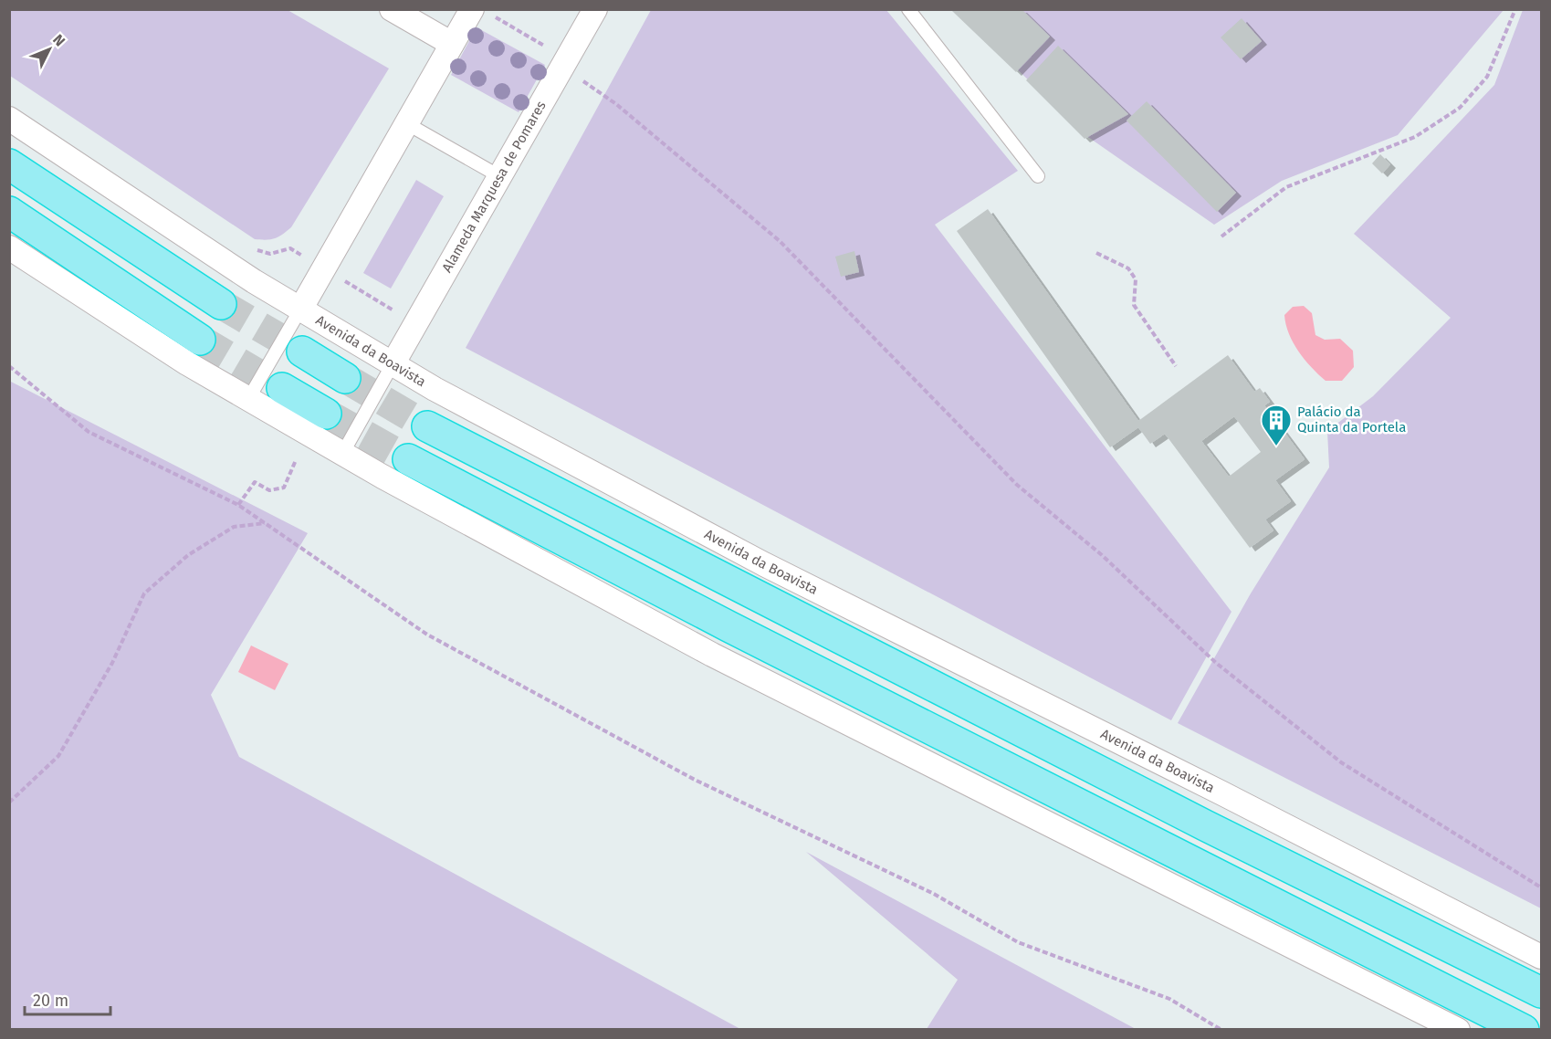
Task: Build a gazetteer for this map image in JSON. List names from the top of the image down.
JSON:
{
  "streets": {
    "street": ["Alameda Marquesa de Pomares", "Avenida da Boavista"]
  },
  "crossings": [
    ["Alameda Marquesa de Pomares", "Avenida da Boavista"]
  ],
  "places": {
    "building": ["Palácio da Quinta da Portela"]
  },
  "scale_bar": "20 m",
  "north": "top right"
}
